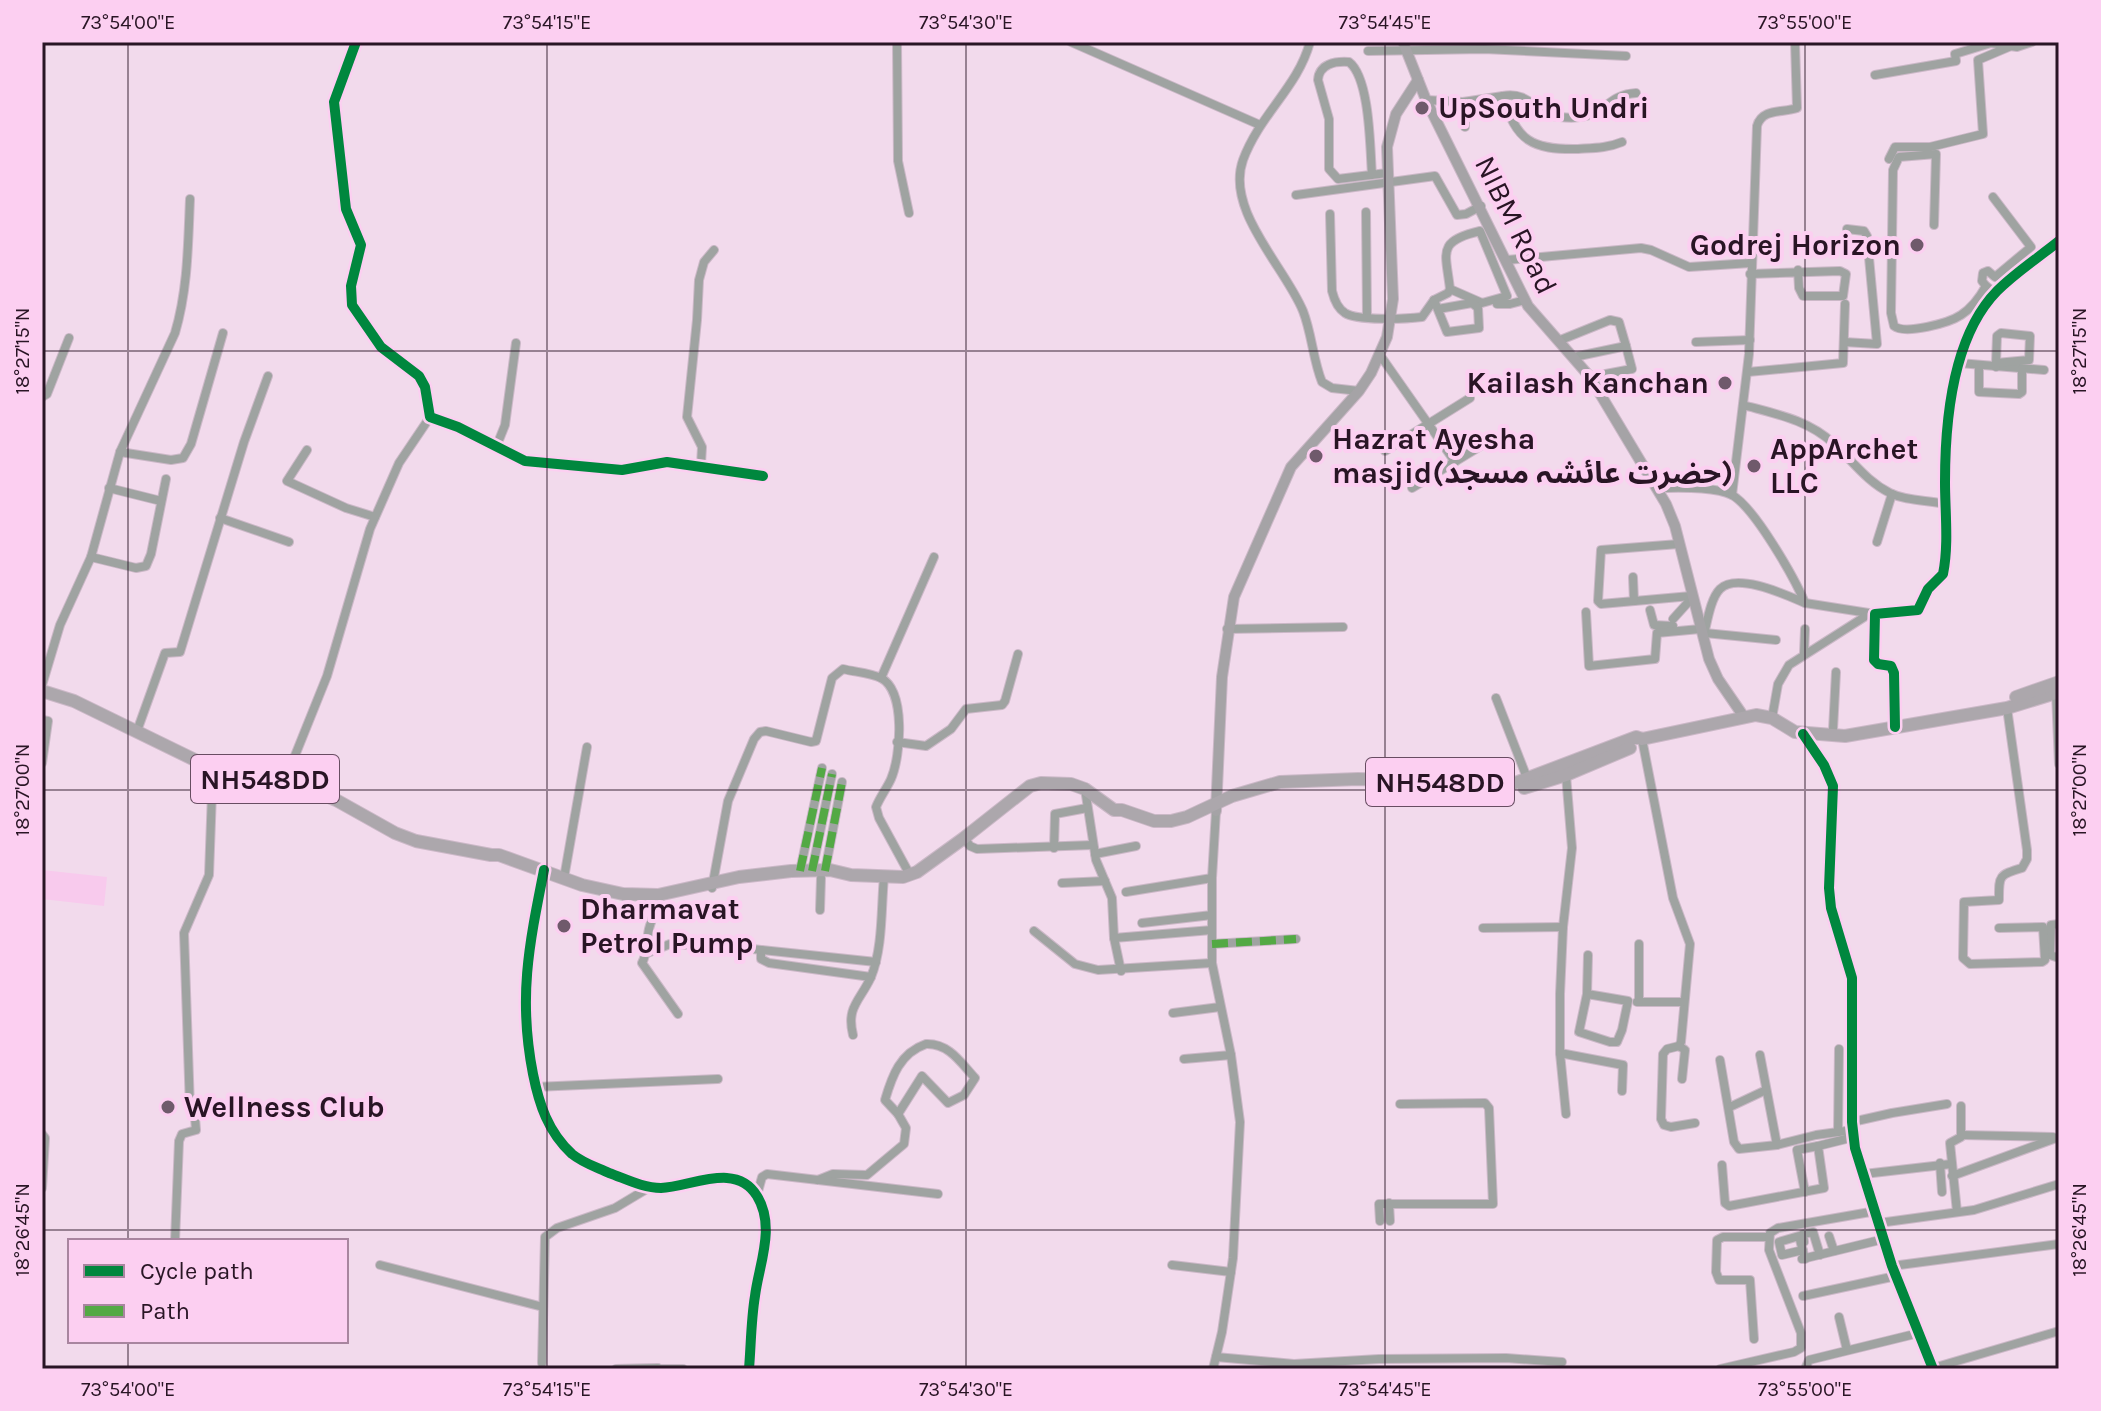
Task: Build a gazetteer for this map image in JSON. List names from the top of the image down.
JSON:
{
  "streets": {
    "highway": ["NH548DD"],
    "main road": ["NIBM Road"]
  },
  "crossings": [
    ["NIBM Road", "NH548DD"]
  ],
  "places": [
    "UpSouth Undri",
    "Godrej Horizon",
    "Kailash Kanchan",
    "Hazrat Ayesha masjid(حضرت عائشہ مسجد)",
    "AppArchet LLC",
    "Dharmavat Petrol Pump",
    "Wellness Club"
  ],
  "legend": ["Cycle path", "Path"],
  "coordinates": [
    "73°54'00\"E",
    "73°54'15\"E",
    "73°54'30\"E",
    "73°54'45\"E",
    "73°55'00\"E",
    "18°27'15\"N",
    "18°27'00\"N",
    "18°26'45\"N"
  ]
}
